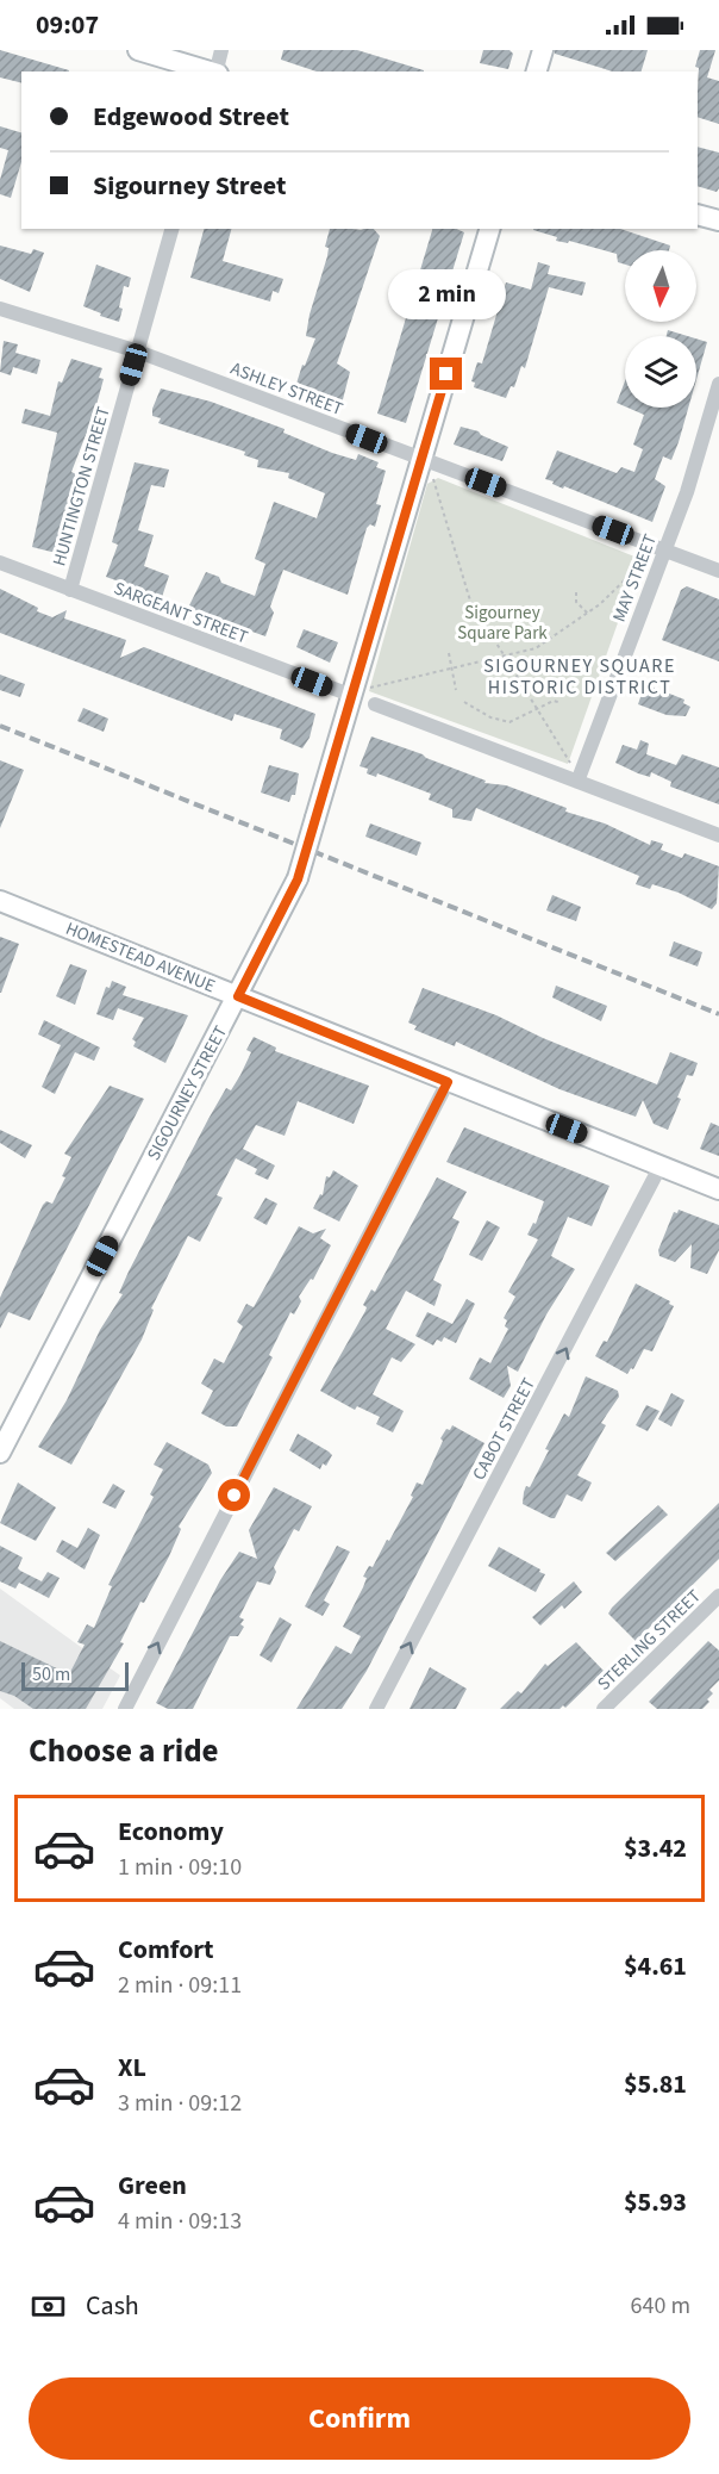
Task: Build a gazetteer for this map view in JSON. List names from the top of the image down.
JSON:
{
  "streets": {
    "main road": ["HOMESTEAD AVENUE", "SIGOURNEY STREET"],
    "street": [
      "ASHLEY STREET",
      "HUNTINGTON STREET",
      "MAY STREET",
      "SARGEANT STREET",
      "CABOT STREET",
      "STERLING STREET"
    ]
  },
  "crossings": [
    ["ASHLEY STREET", "HUNTINGTON STREET"],
    ["ASHLEY STREET", "MAY STREET"],
    ["ASHLEY STREET", "SIGOURNEY STREET"],
    ["HUNTINGTON STREET", "SARGEANT STREET"],
    ["SARGEANT STREET", "SIGOURNEY STREET"],
    ["HOMESTEAD AVENUE", "SIGOURNEY STREET"],
    ["HOMESTEAD AVENUE", "CABOT STREET"]
  ],
  "one_way": ["CABOT STREET"],
  "districts": ["SIGOURNEY SQUARE HISTORIC DISTRICT"],
  "parks": ["Sigourney Square Park"],
  "scale_bar": "50 m",
  "north": "bottom",
  "page": {
    "status": "09:07",
    "banner": ["Edgewood Street", "Sigourney Street"],
    "bubble": "2 min",
    "scale": "50 m",
    "heading": "Choose a ride",
    "list": [
      {
        "name": "Economy",
        "note": "1 min · 09:10",
        "value": "$3.42"
      },
      {
        "name": "Comfort",
        "note": "2 min · 09:11",
        "value": "$4.61"
      },
      {
        "name": "XL",
        "note": "3 min · 09:12",
        "value": "$5.81"
      },
      {
        "name": "Green",
        "note": "4 min · 09:13",
        "value": "$5.93"
      }
    ],
    "pay": ["Cash", "640 m"],
    "buttons": "Confirm"
  }
}
